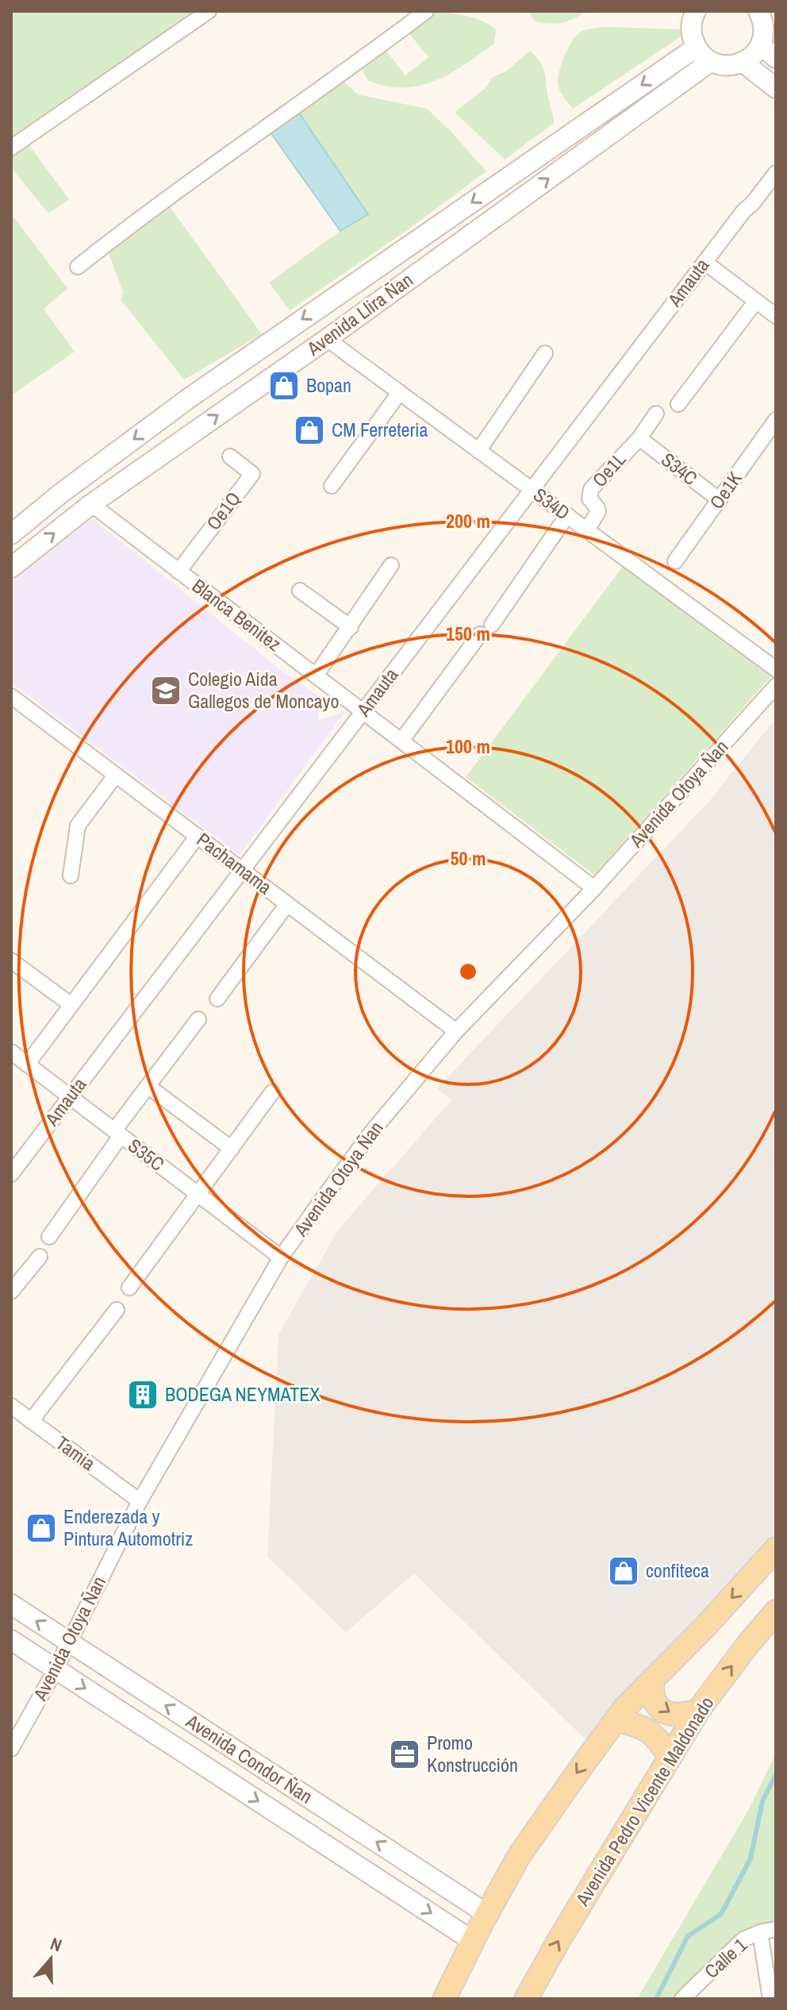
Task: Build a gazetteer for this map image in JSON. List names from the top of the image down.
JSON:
{
  "streets": {
    "main road": ["Avenida Pedro Vicente Maldonado"],
    "street": [
      "Amauta",
      "Avenida Llira Ñan",
      "S34C",
      "Oe1L",
      "Oe1K",
      "S34D",
      "Oe1Q",
      "Blanca Benitez",
      "Avenida Otoya Ñan",
      "Pachamama",
      "S35C",
      "Tamia",
      "Avenida Condor Ñan",
      "Calle 1"
    ]
  },
  "crossings": [
    ["Amauta", "S34D"],
    ["Amauta", "Blanca Benitez"],
    ["Amauta", "Pachamama"],
    ["Amauta", "S35C"],
    ["Avenida Llira Ñan", "S34D"],
    ["Avenida Llira Ñan", "Blanca Benitez"],
    ["S34C", "Oe1L"],
    ["S34C", "Oe1K"],
    ["Oe1L", "S34D"],
    ["Oe1Q", "Blanca Benitez"],
    ["Blanca Benitez", "Avenida Otoya Ñan"],
    ["Avenida Otoya Ñan", "Pachamama"],
    ["Avenida Otoya Ñan", "S35C"],
    ["Avenida Otoya Ñan", "Tamia"],
    ["Avenida Otoya Ñan", "Avenida Condor Ñan"]
  ],
  "places": {
    "shop": [
      "Bopan",
      "CM Ferreteria",
      "Enderezada y Pintura Automotriz",
      "confiteca"
    ],
    "school or university": ["Colegio Aida Gallegos de Moncayo"],
    "building": ["BODEGA NEYMATEX"],
    "office": ["Promo Konstrucción"]
  },
  "north": "top",
  "rings": [
    "200 m",
    "150 m",
    "100 m",
    "50 m"
  ]
}
